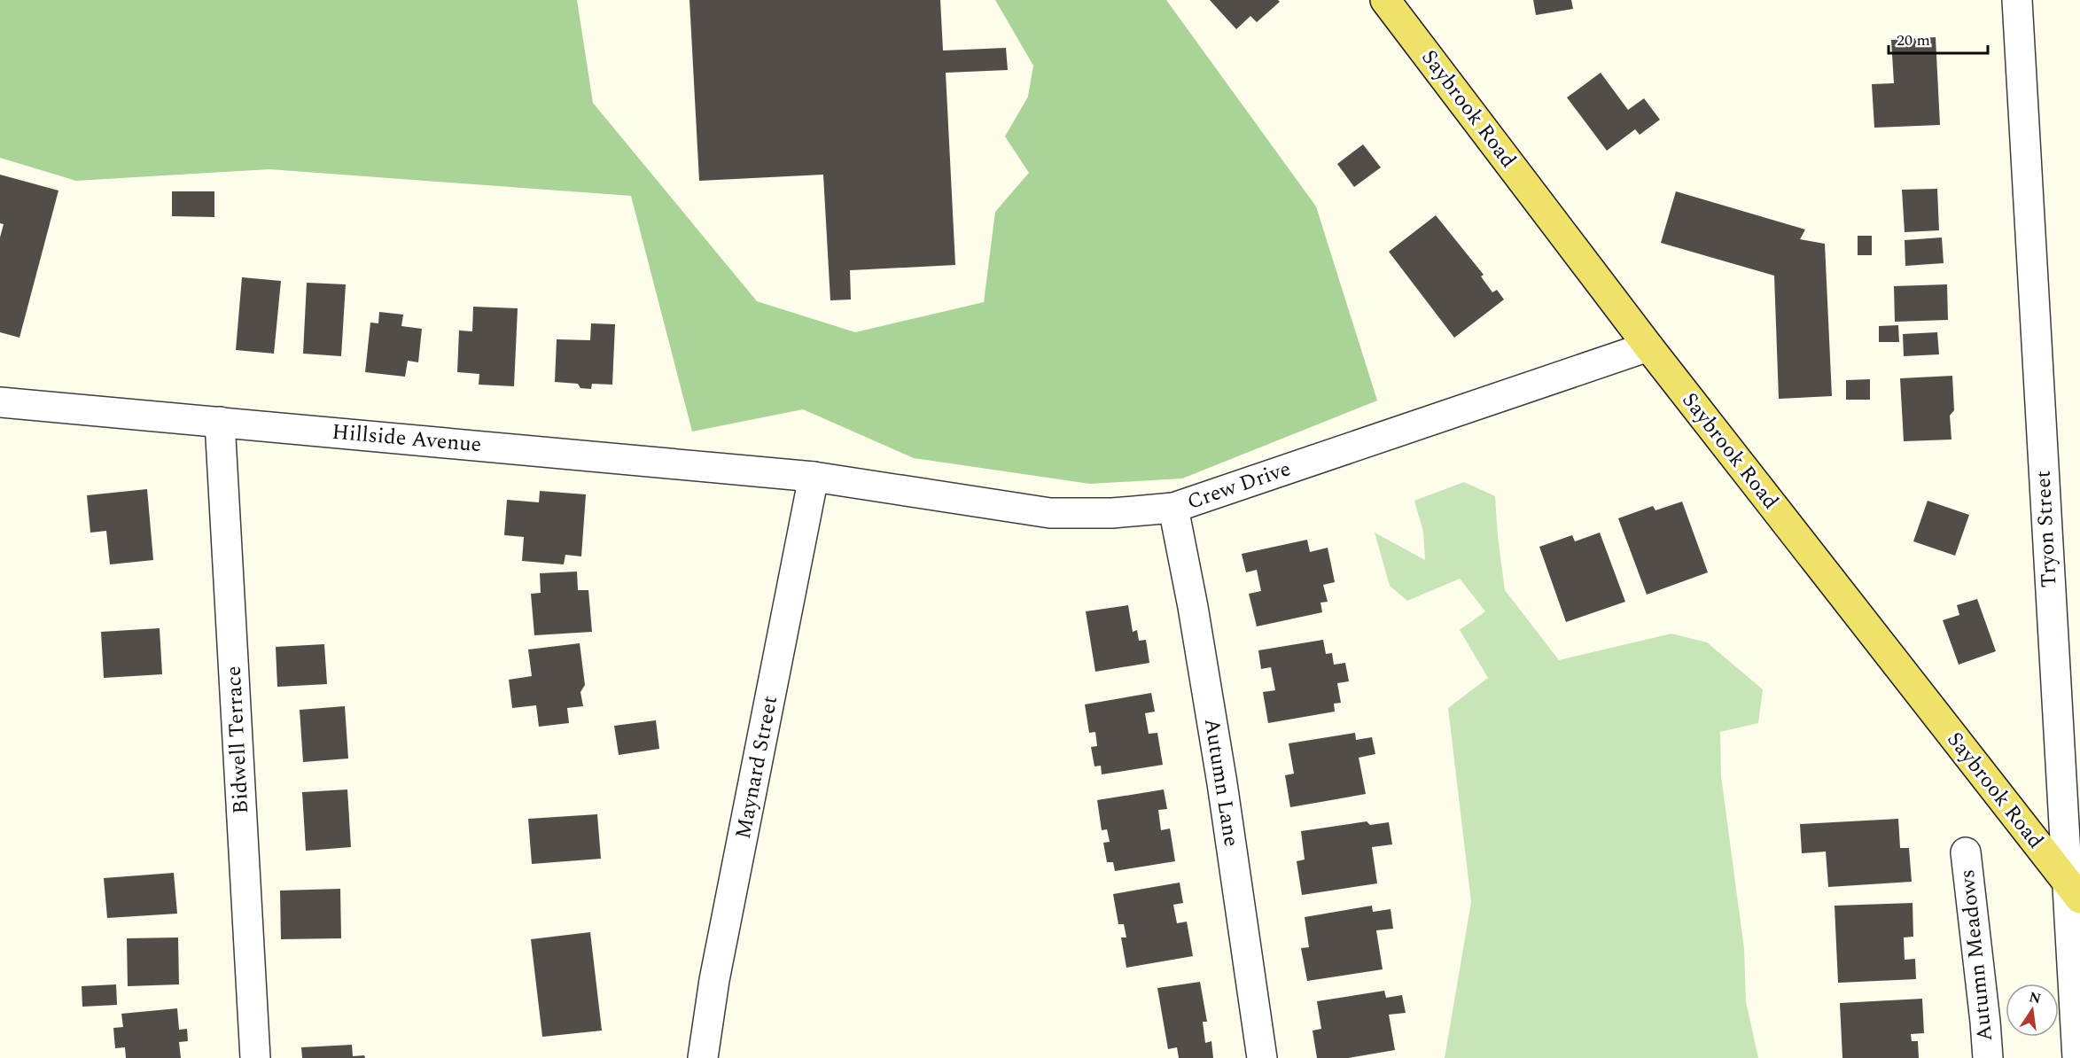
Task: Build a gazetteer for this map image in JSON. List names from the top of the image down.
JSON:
{
  "streets": {
    "main road": ["Saybrook Road"],
    "street": [
      "Hillside Avenue",
      "Crew Drive",
      "Tryon Street",
      "Bidwell Terrace",
      "Maynard Street",
      "Autumn Lane",
      "Autumn Meadows"
    ]
  },
  "crossings": [
    ["Saybrook Road", "Crew Drive"],
    ["Saybrook Road", "Tryon Street"],
    ["Hillside Avenue", "Crew Drive"],
    ["Hillside Avenue", "Bidwell Terrace"],
    ["Hillside Avenue", "Maynard Street"],
    ["Crew Drive", "Maynard Street"],
    ["Crew Drive", "Autumn Lane"]
  ],
  "scale_bar": "20 m",
  "north": "top"
}
